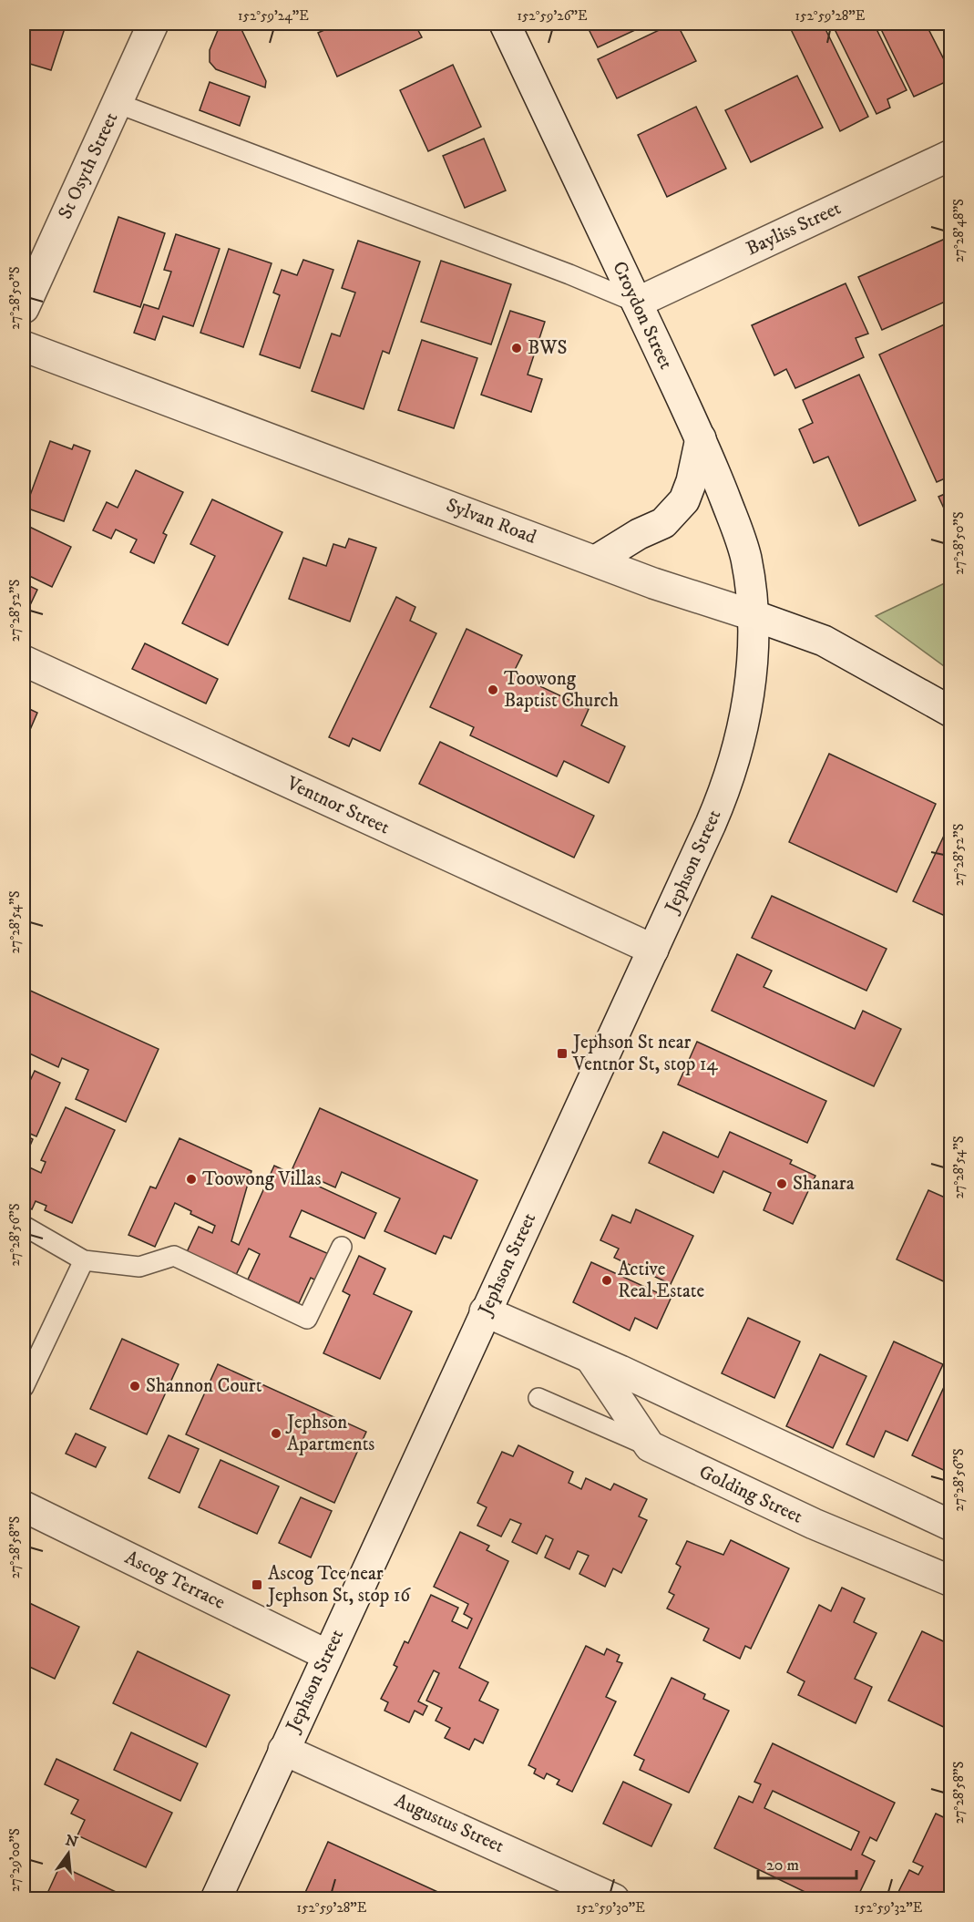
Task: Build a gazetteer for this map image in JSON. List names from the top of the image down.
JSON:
{
  "streets": {
    "street": [
      "St Osyth Street",
      "Bayliss Street",
      "Croydon Street",
      "Sylvan Road",
      "Ventnor Street",
      "Jephson Street",
      "Golding Street",
      "Ascog Terrace",
      "Augustus Street"
    ]
  },
  "crossings": [
    ["Bayliss Street", "Croydon Street"],
    ["Croydon Street", "Sylvan Road"],
    ["Croydon Street", "Jephson Street"],
    ["Sylvan Road", "Jephson Street"],
    ["Ventnor Street", "Jephson Street"],
    ["Jephson Street", "Ascog Terrace"],
    ["Jephson Street", "Augustus Street"]
  ],
  "places": {
    "other": [
      "BWS",
      "Toowong Baptist Church",
      "Toowong Villas",
      "Shanara",
      "Active Real Estate",
      "Shannon Court",
      "Jephson Apartments"
    ],
    "transit": ["Jephson St near Ventnor St, stop 14", "Ascog Tce near Jephson St, stop 16"]
  },
  "scale_bar": "20 m",
  "north": "top",
  "coordinates": [
    "152°59'24\"E",
    "152°59'26\"E",
    "152°59'28\"E",
    "27°28'48\"S",
    "27°28'50\"S",
    "27°28'52\"S",
    "27°28'54\"S",
    "27°28'56\"S",
    "27°28'58\"S",
    "27°29'00\"S",
    "152°59'30\"E",
    "152°59'32\"E"
  ]
}
